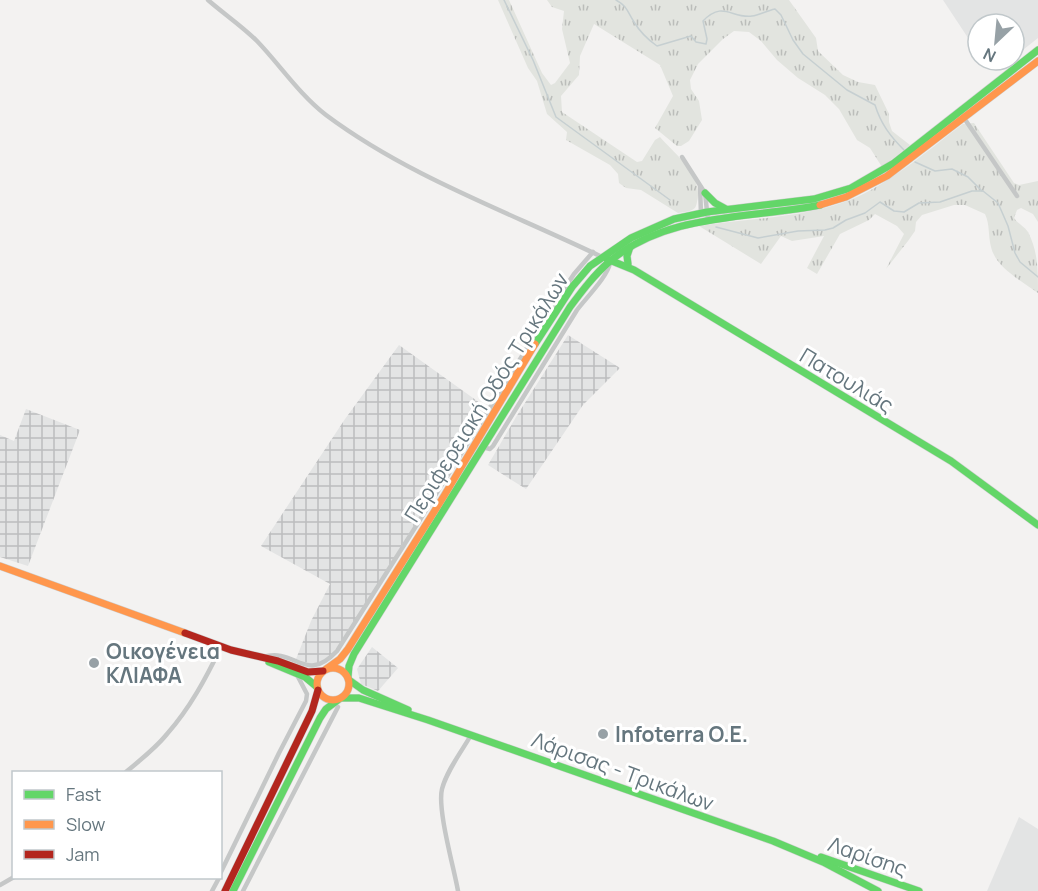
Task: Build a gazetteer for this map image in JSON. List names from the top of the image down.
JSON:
{
  "streets": {
    "main road": [
      "Πατουλιάς",
      "Περιφερειακή Οδός Τρικάλων",
      "Λάρισας - Τρικάλων",
      "Λαρίσης"
    ]
  },
  "crossings": [
    ["Πατουλιάς", "Περιφερειακή Οδός Τρικάλων"],
    ["Περιφερειακή Οδός Τρικάλων", "Λάρισας - Τρικάλων"],
    ["Λάρισας - Τρικάλων", "Λαρίσης"]
  ],
  "places": ["Οικογένεια ΚΛΙΑΦΑ", "Infoterra Ο.Ε."],
  "legend": ["Fast", "Slow", "Jam"],
  "north": "bottom left"
}
